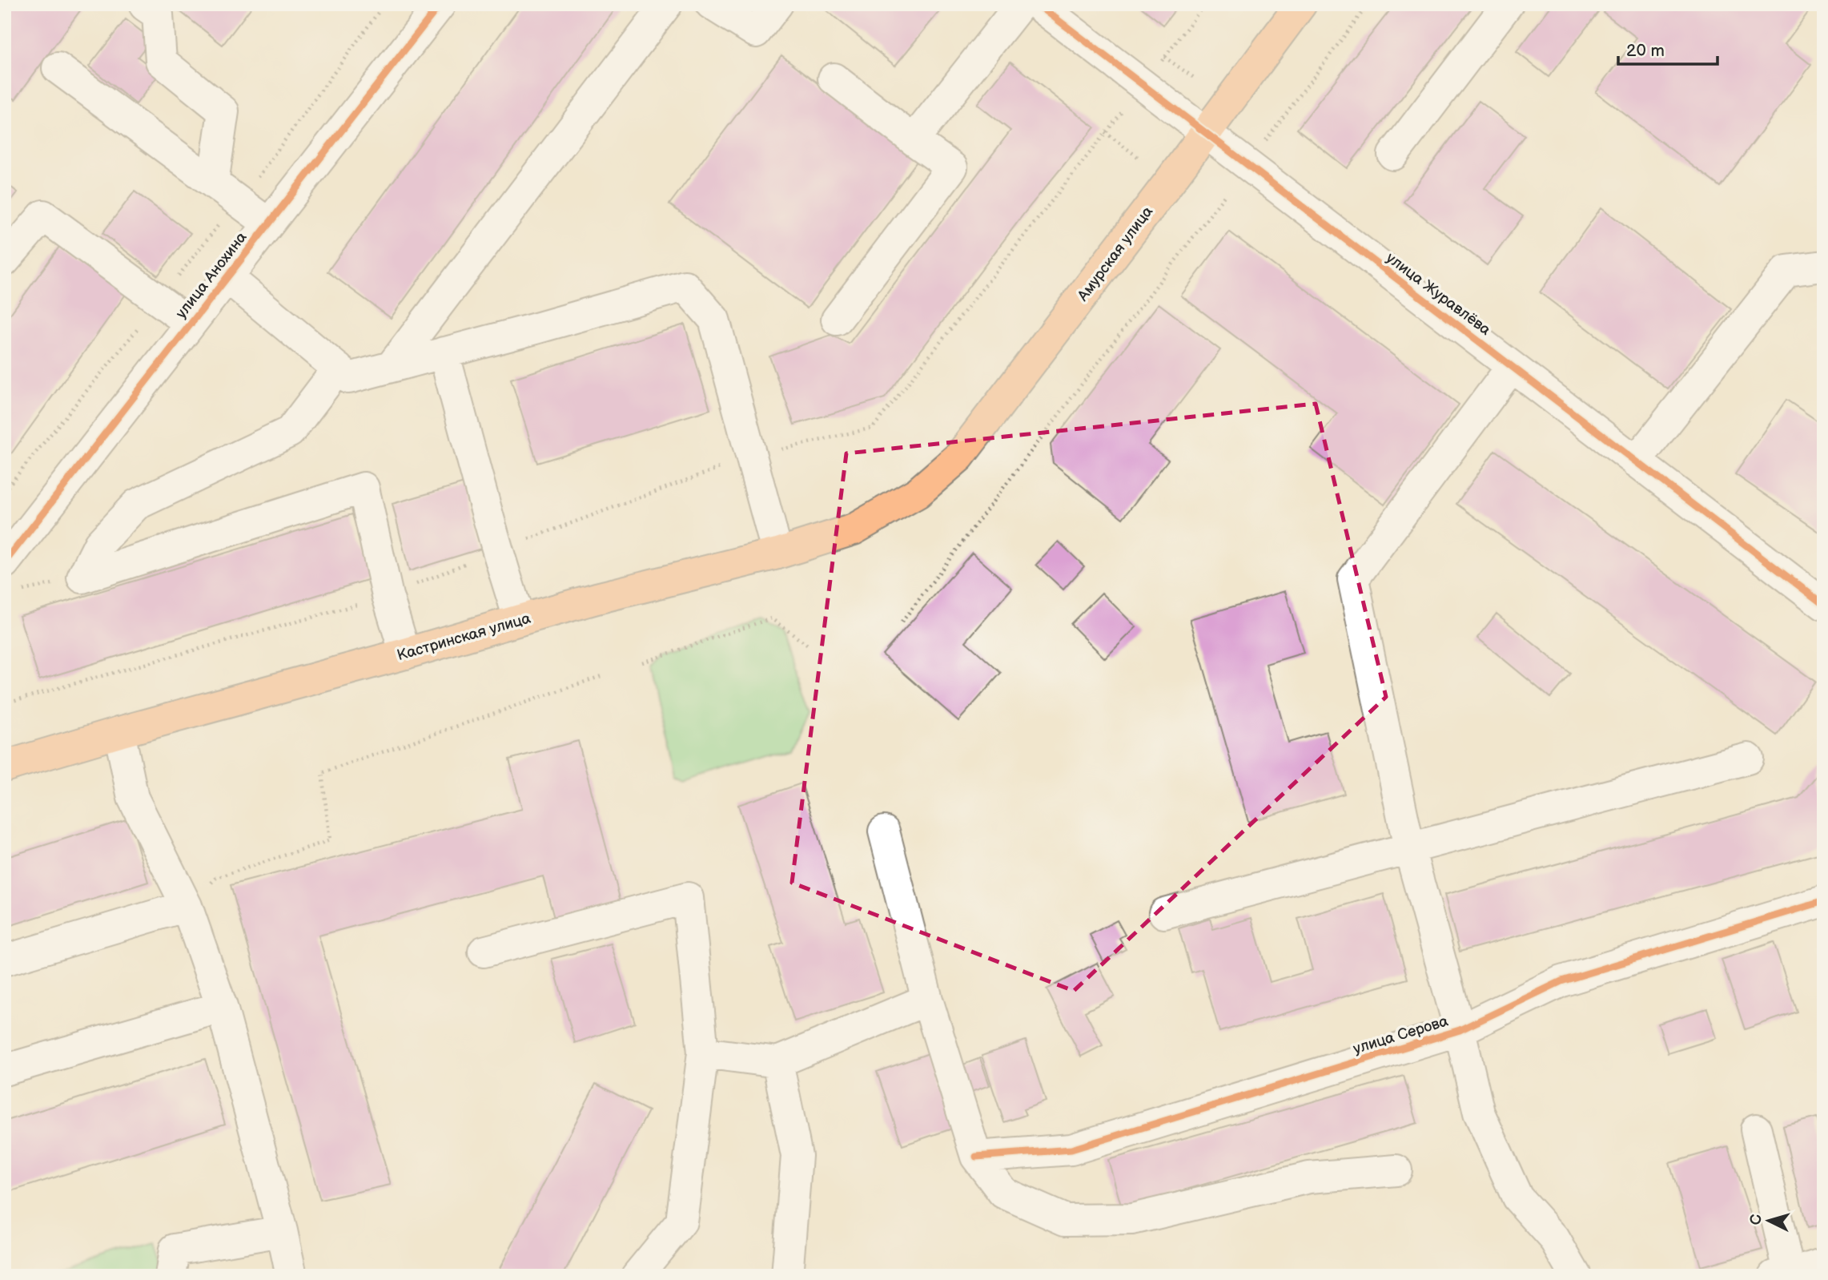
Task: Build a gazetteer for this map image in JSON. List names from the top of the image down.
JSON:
{
  "streets": {
    "main road": ["Амурская улица", "Кастринская улица"],
    "street": ["улица Анохина", "улица Журавлёва", "улица Серова"]
  },
  "crossings": [
    ["Амурская улица", "улица Журавлёва"],
    ["Амурская улица", "Кастринская улица"]
  ],
  "scale_bar": "20 m",
  "north": "left"
}
